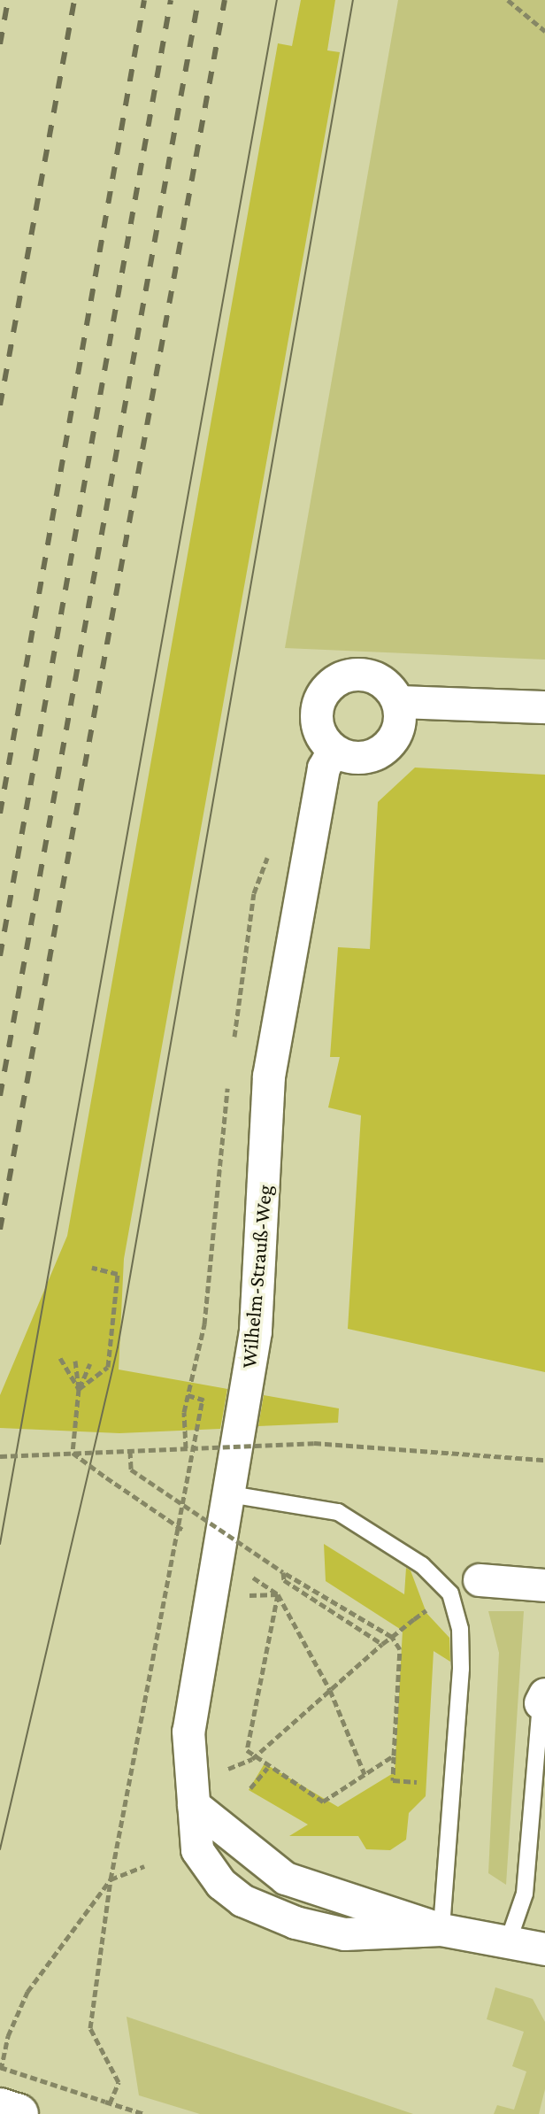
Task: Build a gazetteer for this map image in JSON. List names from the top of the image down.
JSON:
{
  "streets": {
    "street": ["Wilhelm-Strauß-Weg"]
  }
}
